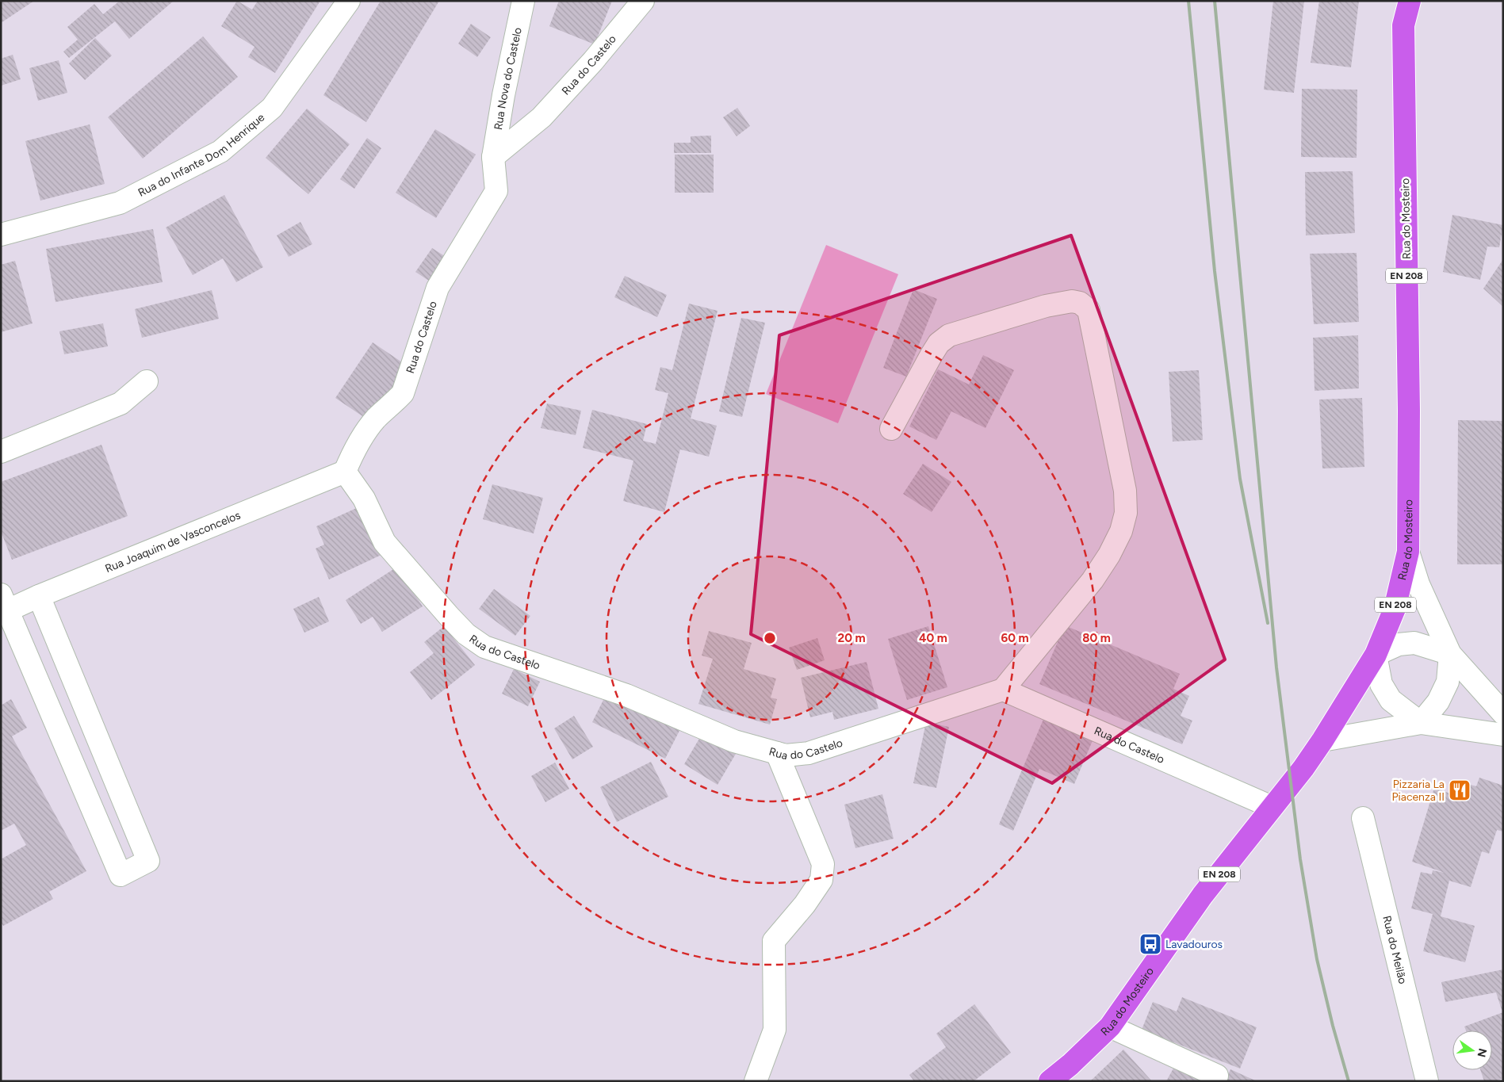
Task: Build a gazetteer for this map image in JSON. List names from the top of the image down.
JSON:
{
  "streets": {
    "main road": ["Rua do Mosteiro", "EN 208"],
    "street": [
      "Rua do Castelo",
      "Rua Nova do Castelo",
      "Rua do Infante Dom Henrique",
      "Rua Joaquim de Vasconcelos",
      "Rua do Meilão"
    ]
  },
  "crossings": [
    ["Rua do Castelo", "Rua Nova do Castelo"],
    ["Rua do Castelo", "Rua do Mosteiro"],
    ["Rua do Castelo", "Rua Joaquim de Vasconcelos"]
  ],
  "places": {
    "restaurant": ["Pizzaria La Piacenza II"],
    "bus stop": ["Lavadouros"]
  },
  "north": "right",
  "rings": [
    "20 m",
    "40 m",
    "60 m",
    "80 m"
  ]
}
